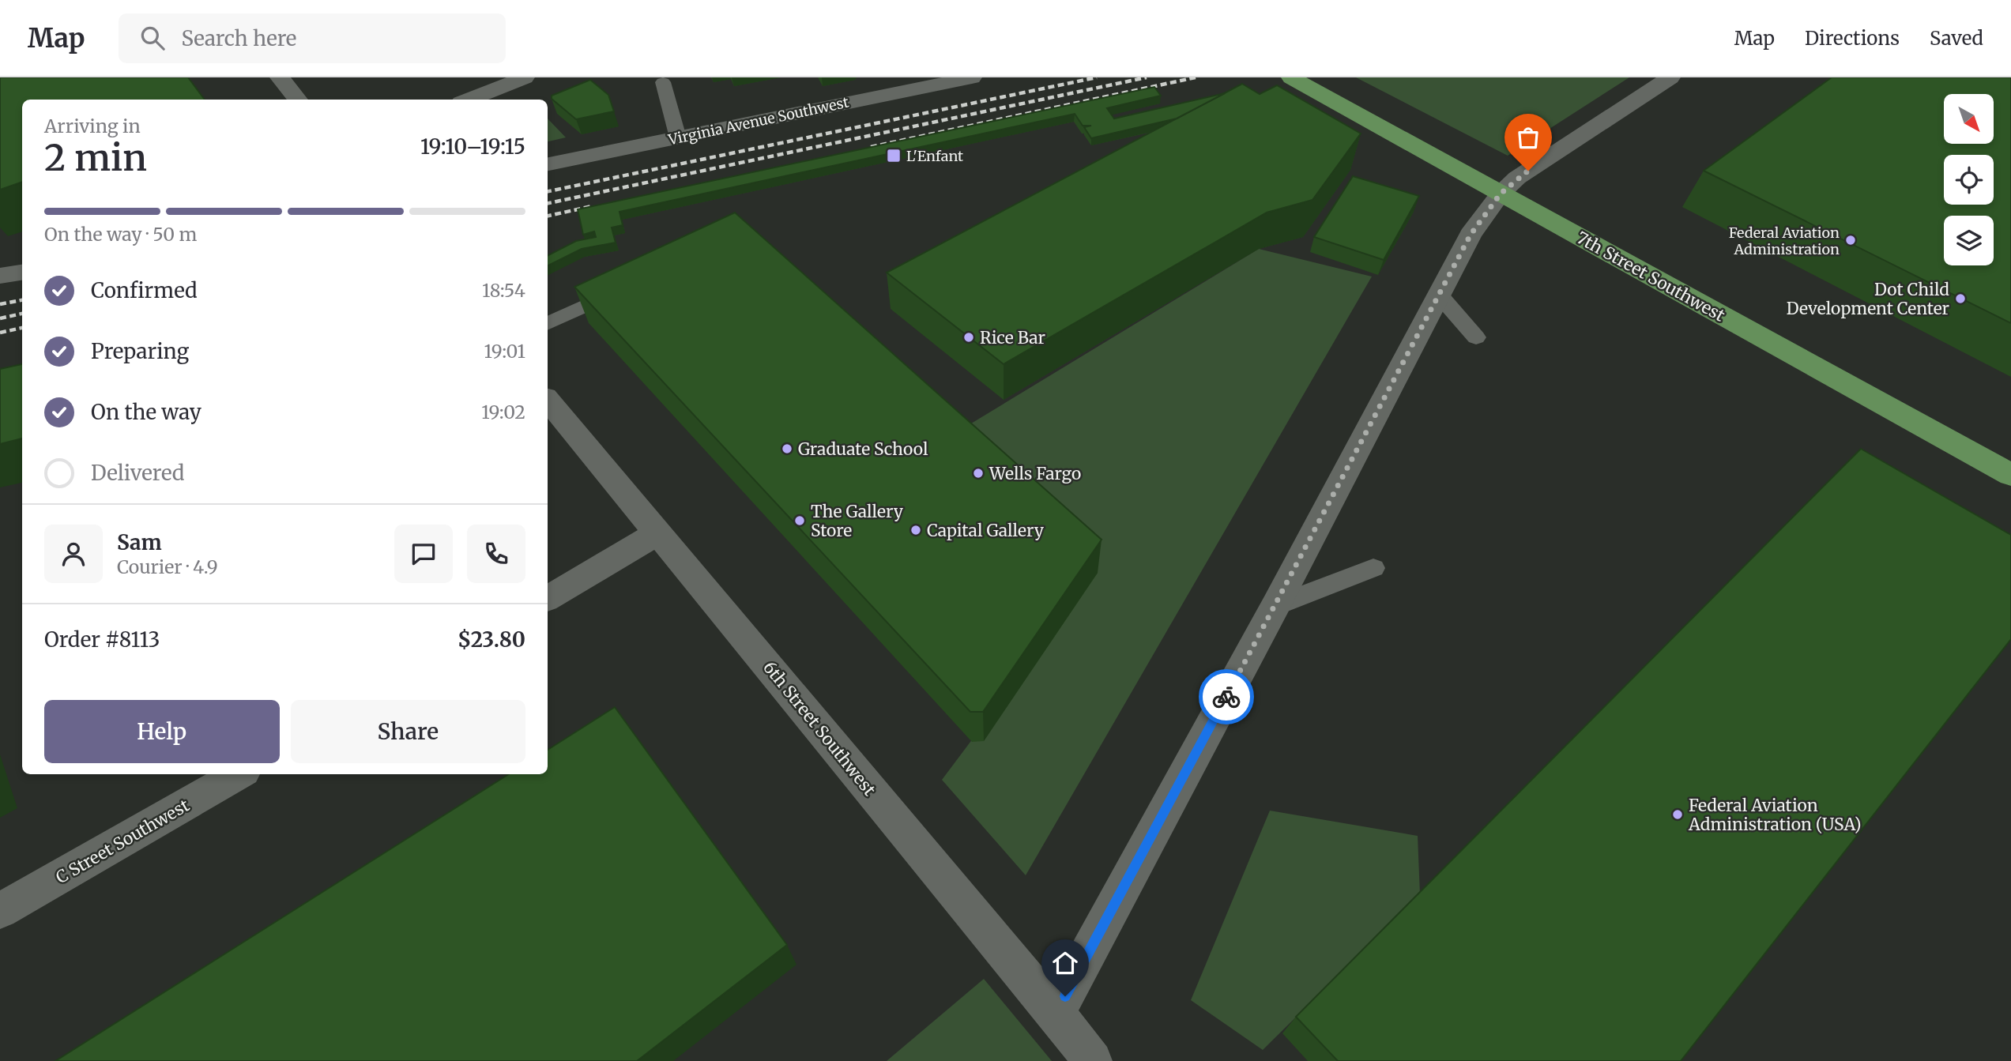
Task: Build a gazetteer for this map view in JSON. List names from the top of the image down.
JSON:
{
  "streets": {
    "main road": ["7th Street Southwest"],
    "street": ["Virginia Avenue Southwest", "6th Street Southwest", "C Street Southwest"]
  },
  "places": {
    "transit": ["L'Enfant"],
    "other": [
      "Federal Aviation Administration",
      "Dot Child Development Center",
      "Rice Bar",
      "Graduate School",
      "Wells Fargo",
      "The Gallery Store",
      "Capital Gallery",
      "Federal Aviation Administration (USA)"
    ]
  },
  "north": "bottom right",
  "page": {
    "header": "Map",
    "search": "Search here",
    "nav": ["Map", "Directions", "Saved"],
    "heading": ["2 min", "Arriving in", "19:10–19:15"],
    "panel": [
      "Sam",
      "Courier · 4.9",
      "Order #8113",
      "$23.80"
    ],
    "bar": "On the way · 50 m",
    "list": [
      ["Confirmed", "18:54"],
      ["Preparing", "19:01"],
      ["On the way", "19:02"],
      "Delivered"
    ],
    "buttons": ["Help", "Share"]
  }
}
